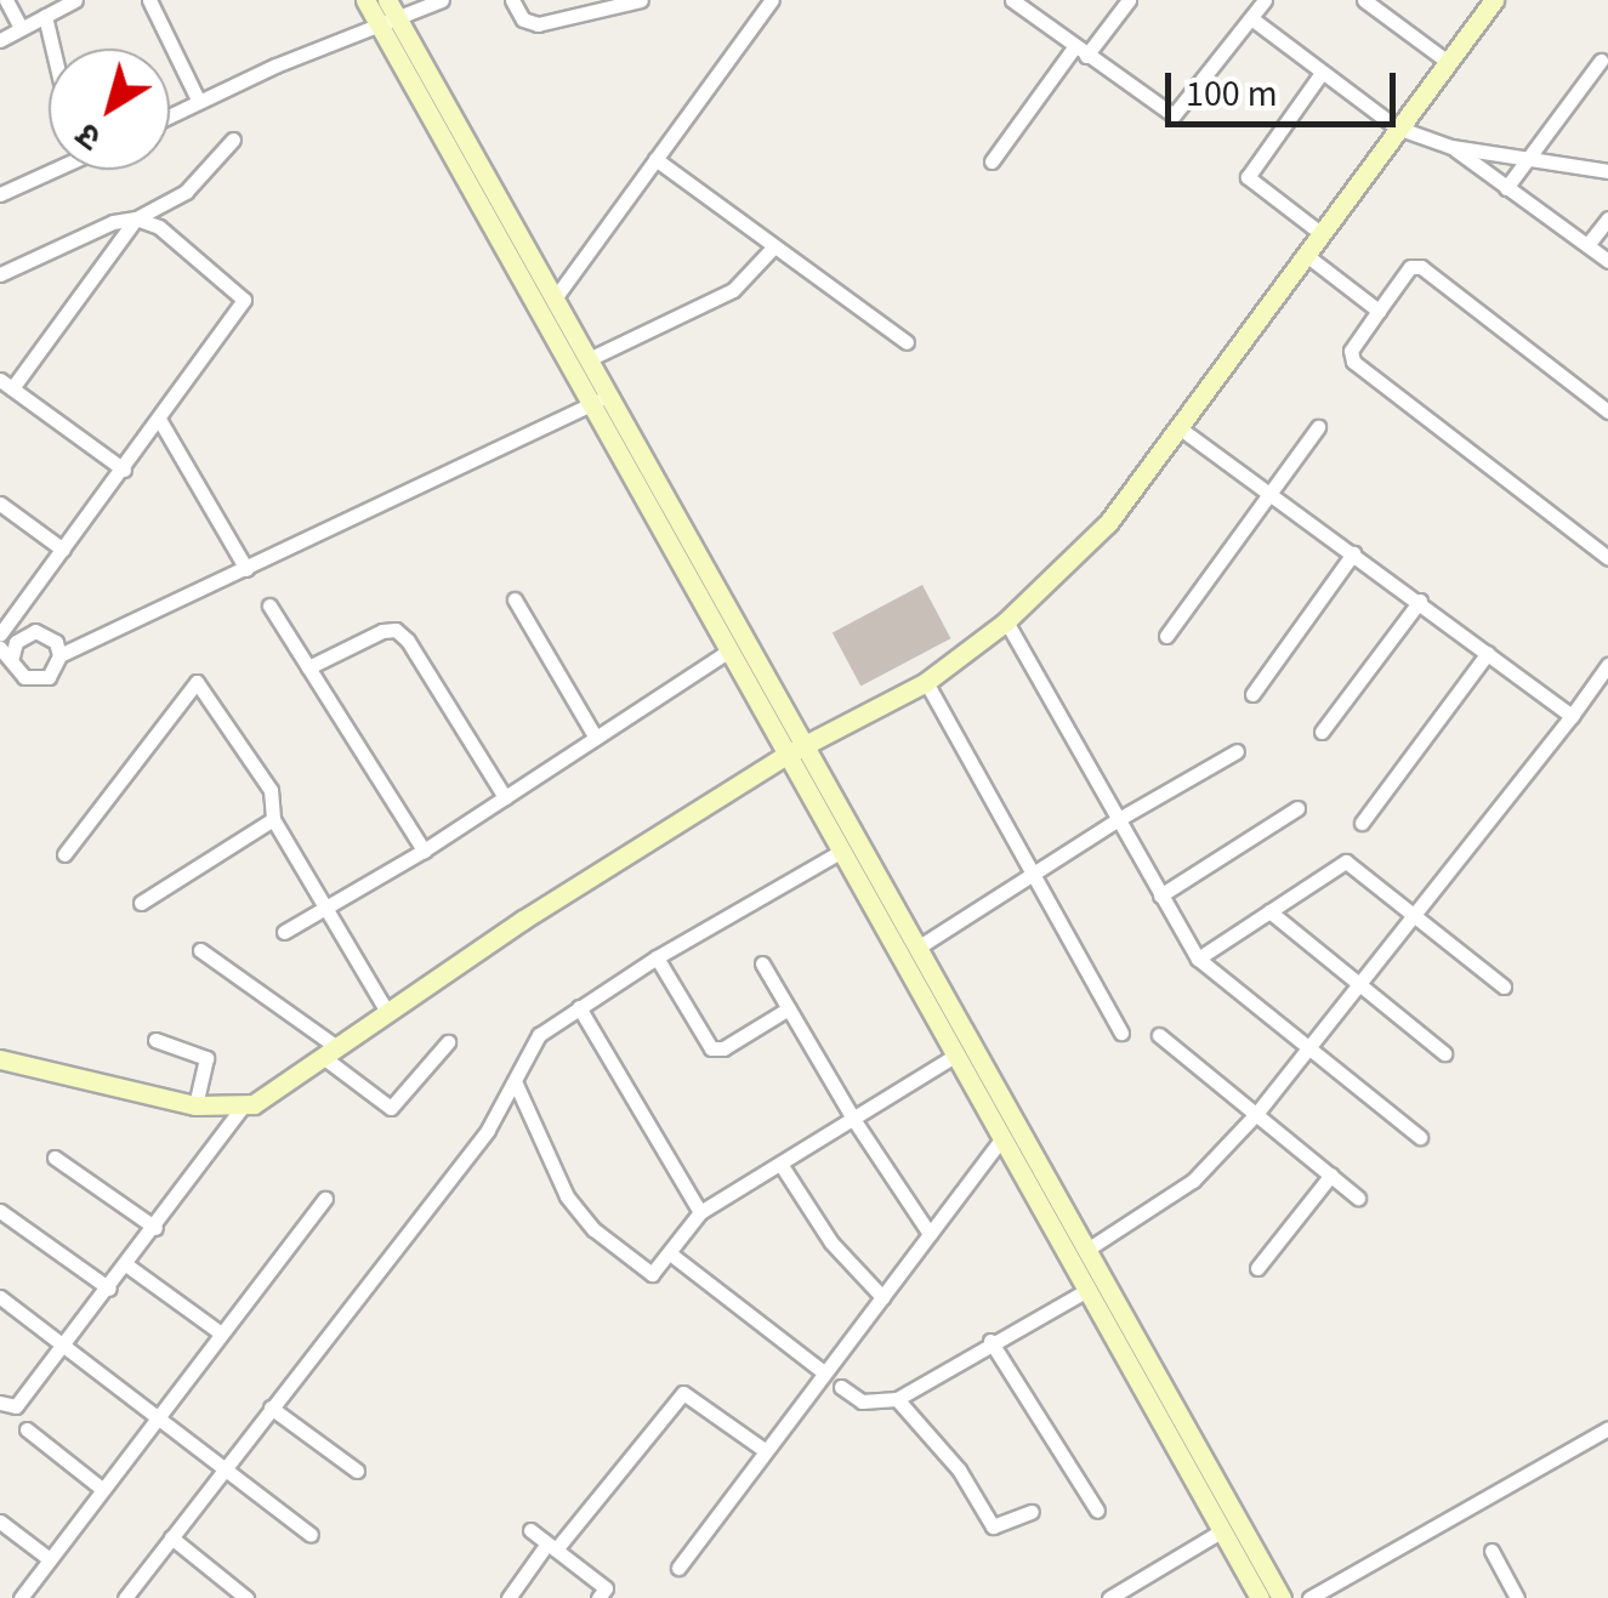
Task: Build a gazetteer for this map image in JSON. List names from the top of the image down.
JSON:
{
  "scale_bar": "100 m",
  "north": "bottom left"
}
